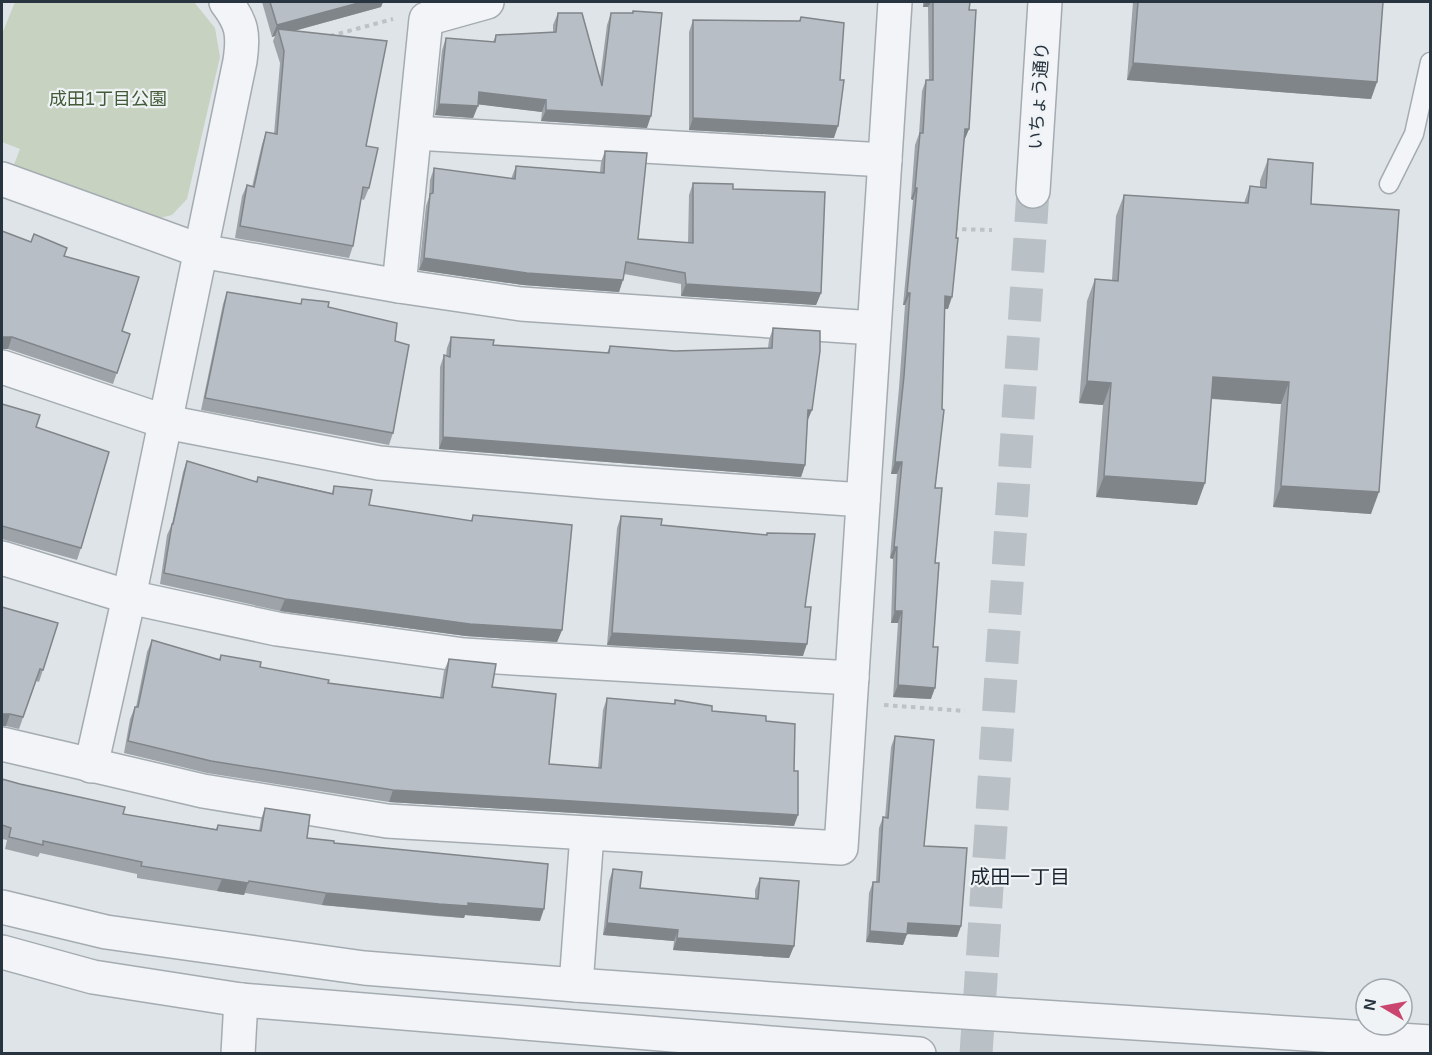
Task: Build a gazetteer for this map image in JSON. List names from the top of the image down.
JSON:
{
  "streets": {
    "street": ["いちょう通り"]
  },
  "districts": ["成田一丁目"],
  "parks": ["成田1丁目公園"],
  "north": "left"
}
